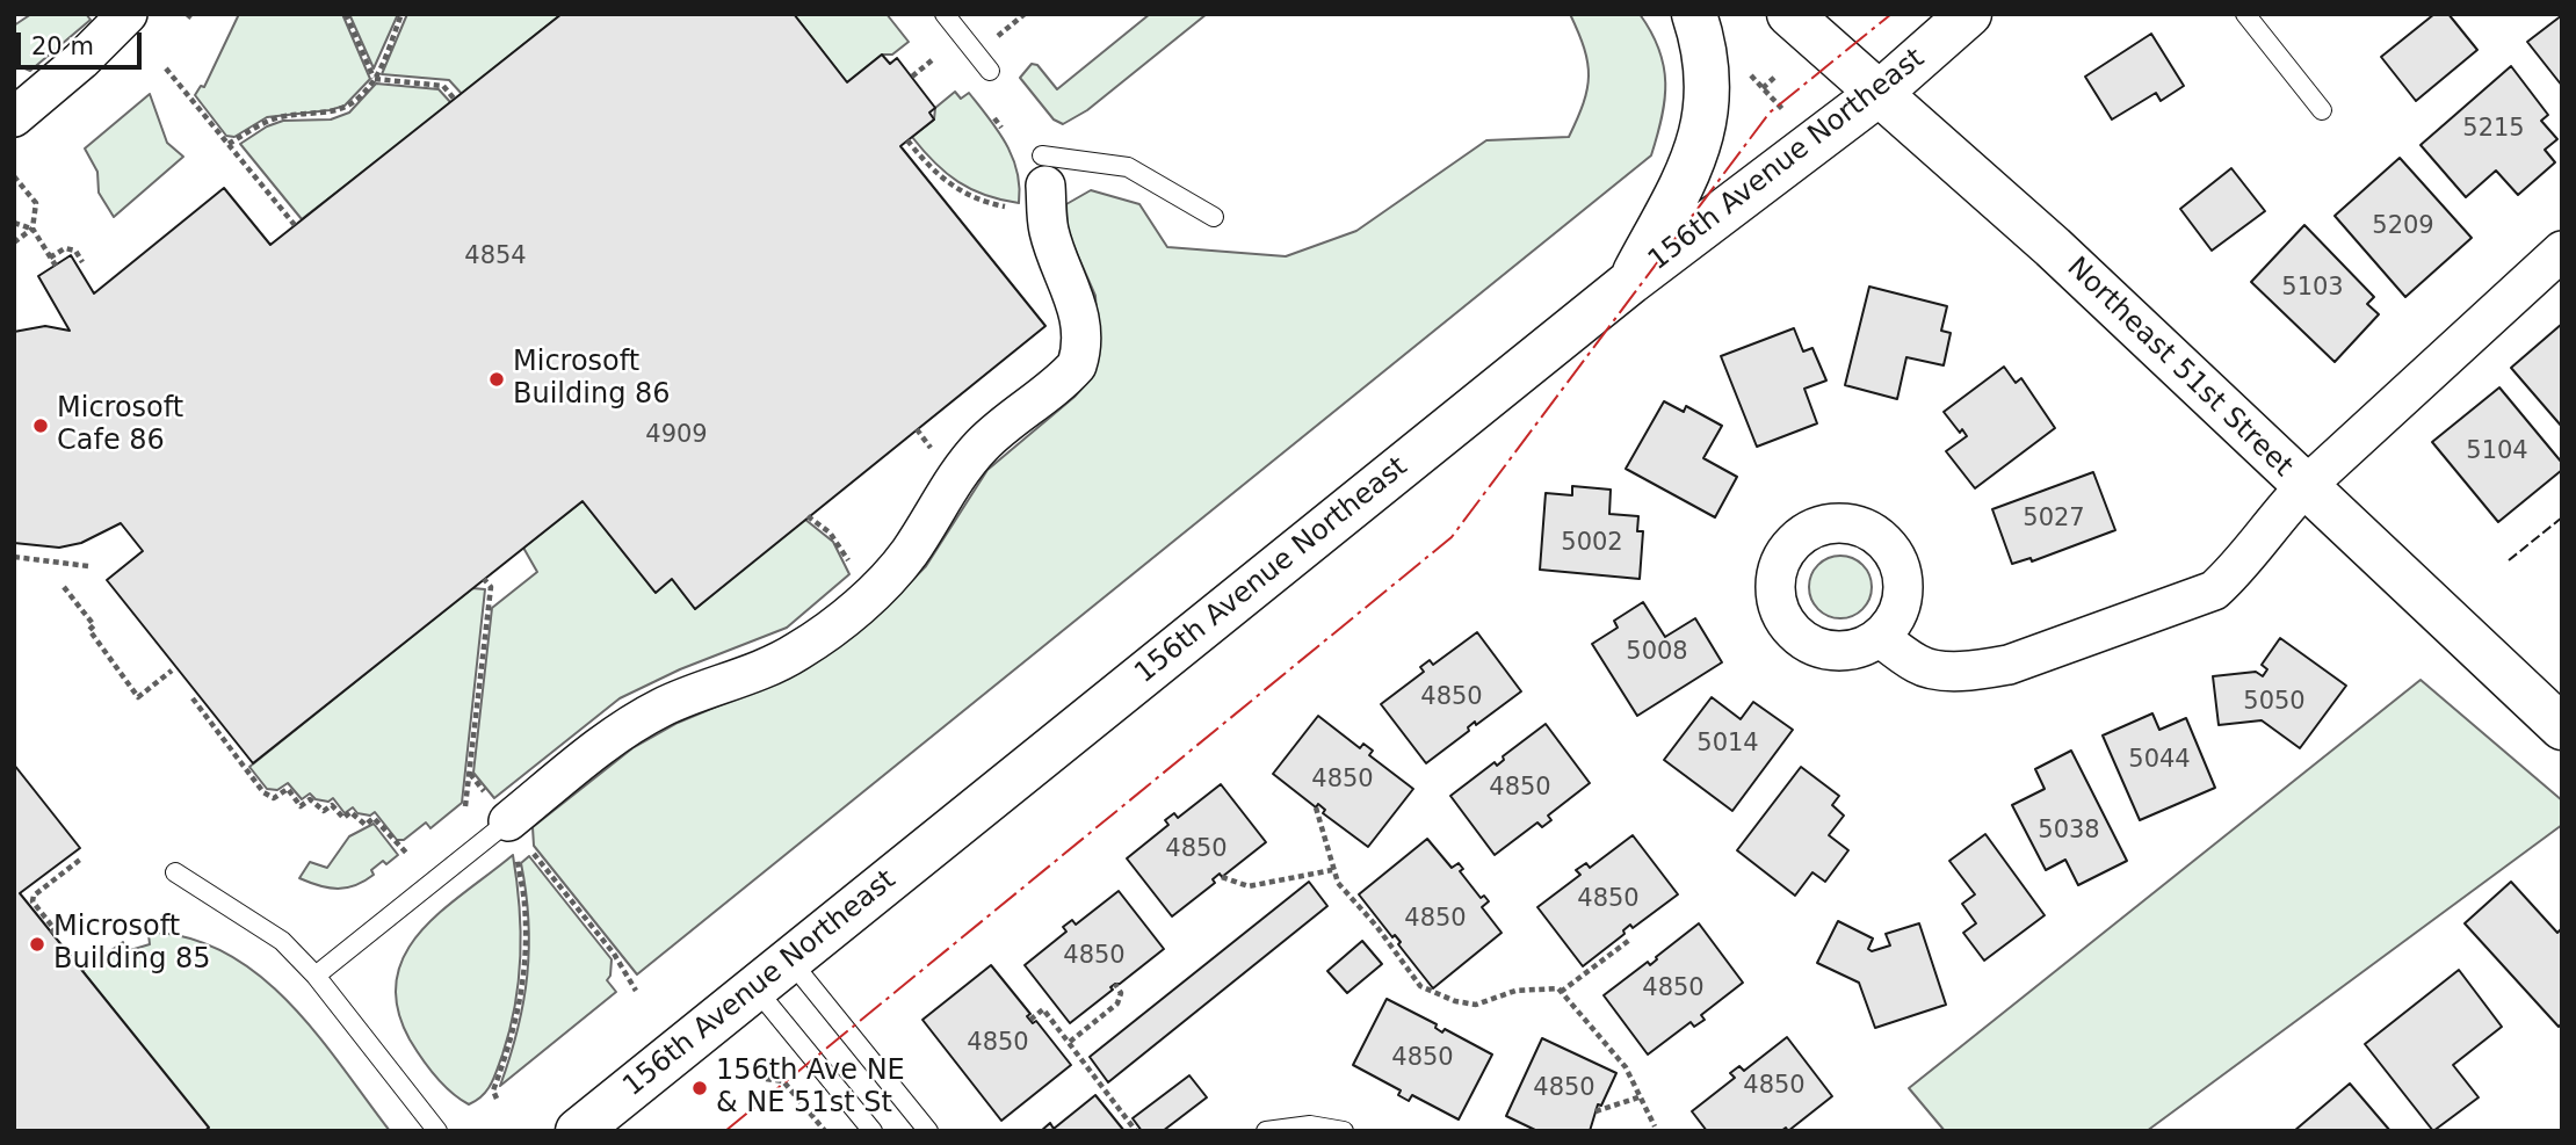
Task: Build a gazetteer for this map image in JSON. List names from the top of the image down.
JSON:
{
  "streets": {
    "main road": ["156th Avenue Northeast", "Northeast 51st Street"]
  },
  "crossings": [
    ["156th Avenue Northeast", "Northeast 51st Street"]
  ],
  "places": [
    "Microsoft Building 86",
    "Microsoft Cafe 86",
    "Microsoft Building 85",
    "156th Ave NE & NE 51st St"
  ],
  "house_numbers": [
    "5215",
    "5209",
    "4854",
    "5103",
    "4909",
    "5104",
    "5027",
    "5002",
    "5008",
    "4850",
    "5050",
    "5014",
    "5044",
    "4850",
    "4850",
    "5038",
    "4850",
    "4850",
    "4850",
    "4850",
    "4850",
    "4850",
    "4850",
    "4850",
    "4850"
  ],
  "scale_bar": "20 m"
}
